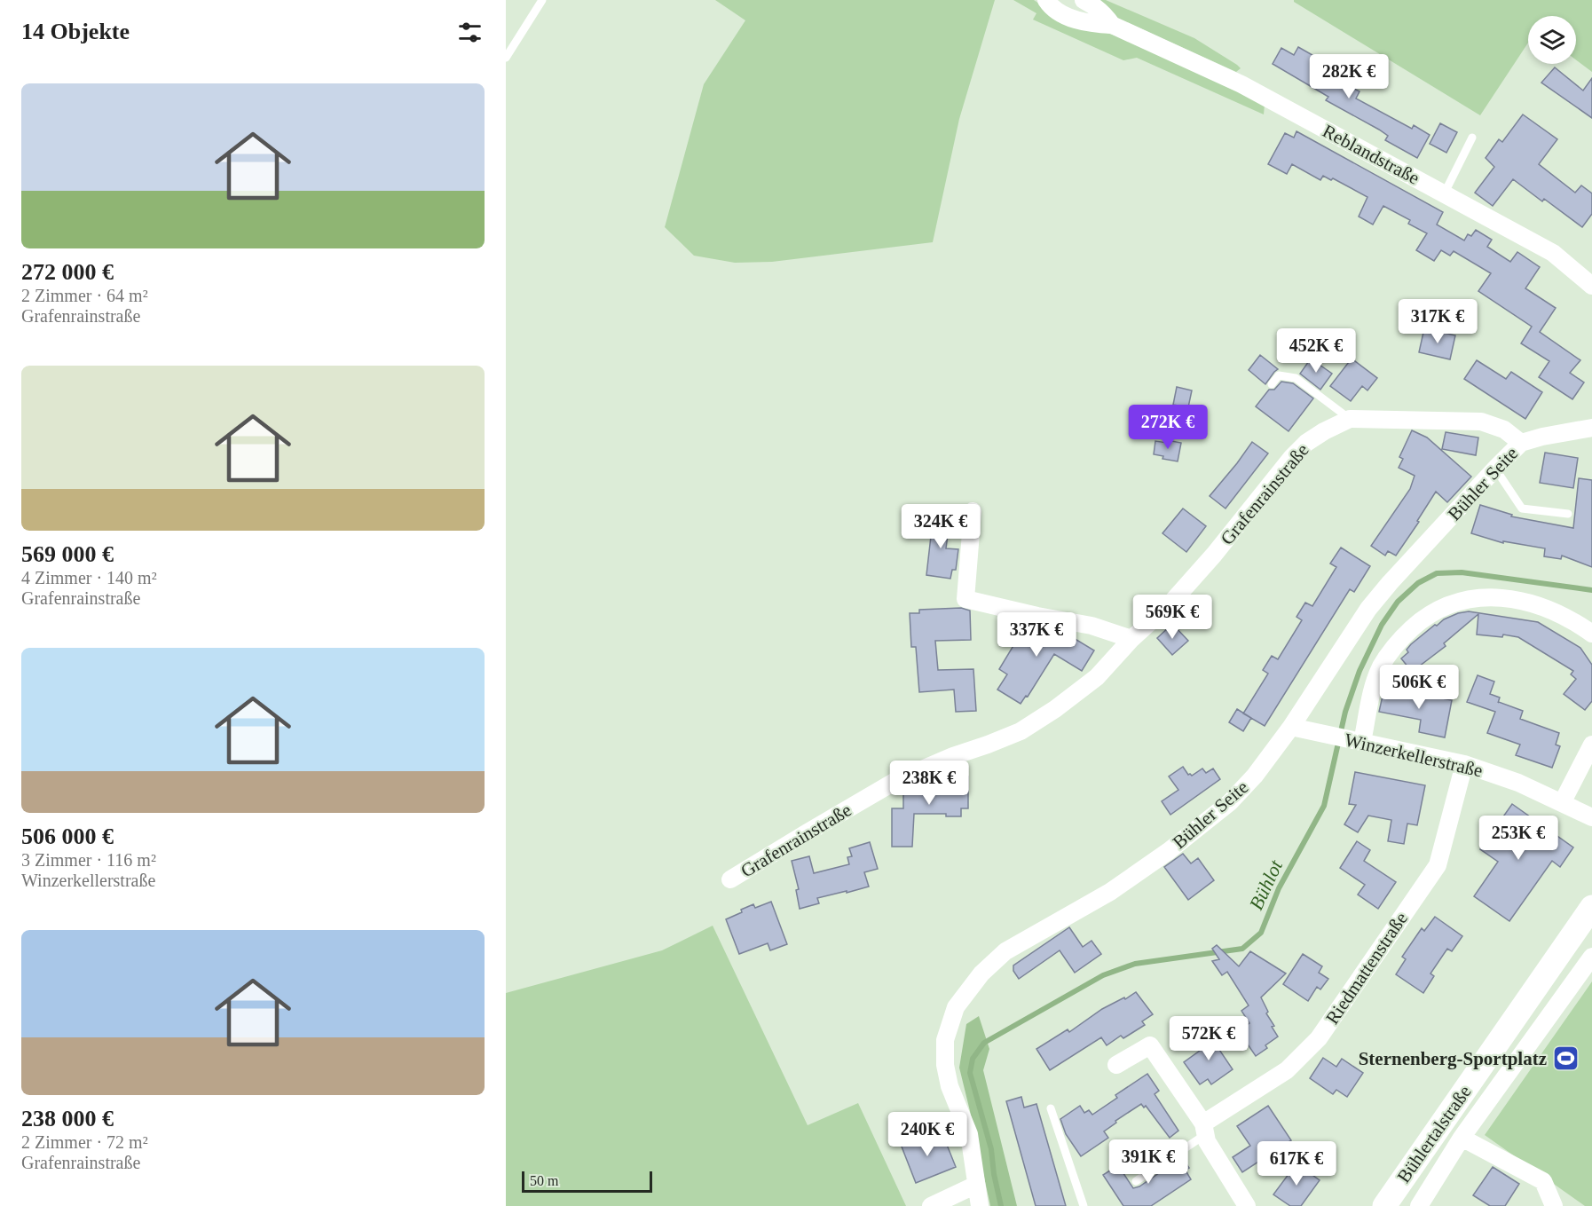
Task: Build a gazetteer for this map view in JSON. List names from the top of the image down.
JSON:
{
  "streets": {
    "main road": ["Bühlertalstraße"],
    "street": [
      "Reblandstraße",
      "Bühler Seite",
      "Grafenrainstraße",
      "Winzerkellerstraße",
      "Riedmattenstraße"
    ]
  },
  "crossings": [
    ["Bühler Seite", "Grafenrainstraße"],
    ["Bühler Seite", "Winzerkellerstraße"],
    ["Winzerkellerstraße", "Riedmattenstraße"]
  ],
  "water": ["Bühlot"],
  "places": {
    "sports": ["Sternenberg-Sportplatz"]
  },
  "scale_bar": "50 m",
  "page": {
    "heading": "14 Objekte",
    "price": [
      "282K €",
      "317K €",
      "452K €",
      "272K €",
      "324K €",
      "569K €",
      "337K €",
      "506K €",
      "238K €",
      "253K €",
      "572K €",
      "240K €",
      "391K €",
      "617K €"
    ],
    "list": [
      {
        "name": "272 000 €",
        "note": "2 Zimmer · 64 m² · Grafenrainstraße"
      },
      {
        "name": "569 000 €",
        "note": "4 Zimmer · 140 m² · Grafenrainstraße"
      },
      {
        "name": "506 000 €",
        "note": "3 Zimmer · 116 m² · Winzerkellerstraße"
      },
      {
        "name": "238 000 €",
        "note": "2 Zimmer · 72 m² · Grafenrainstraße"
      }
    ],
    "scale": "50 m"
  }
}
